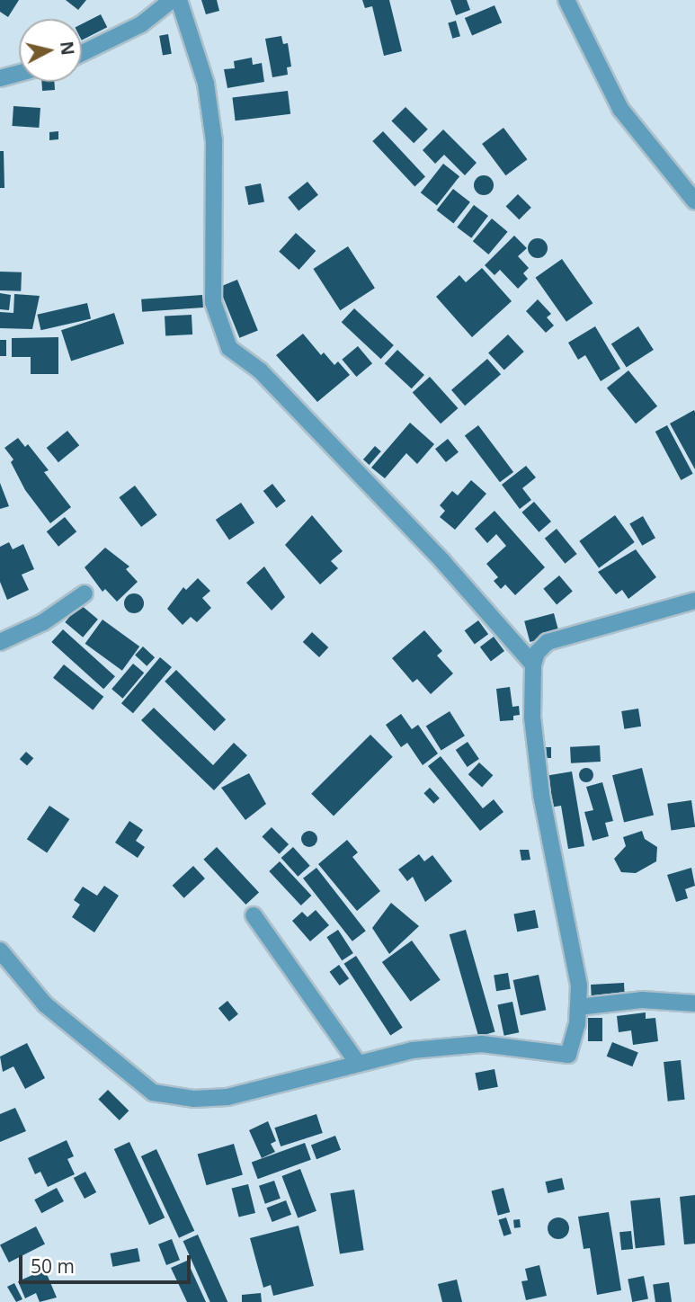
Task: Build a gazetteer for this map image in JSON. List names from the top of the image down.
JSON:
{
  "scale_bar": "50 m",
  "north": "right"
}
